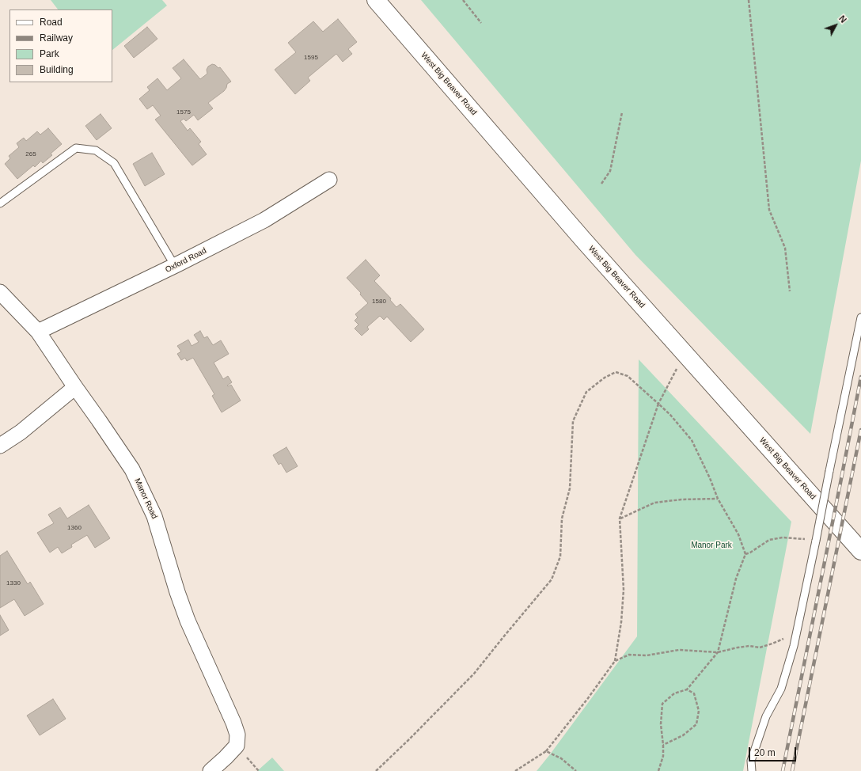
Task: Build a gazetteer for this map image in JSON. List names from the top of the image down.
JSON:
{
  "streets": {
    "main road": ["West Big Beaver Road"],
    "street": ["Oxford Road", "Manor Road"]
  },
  "crossings": [
    ["Oxford Road", "Manor Road"]
  ],
  "parks": ["Manor Park"],
  "house_numbers": [
    "1595",
    "1575",
    "265",
    "1580",
    "1360",
    "1330"
  ],
  "legend": [
    "Road",
    "Railway",
    "Park",
    "Building"
  ],
  "scale_bar": "20 m",
  "north": "top right"
}
